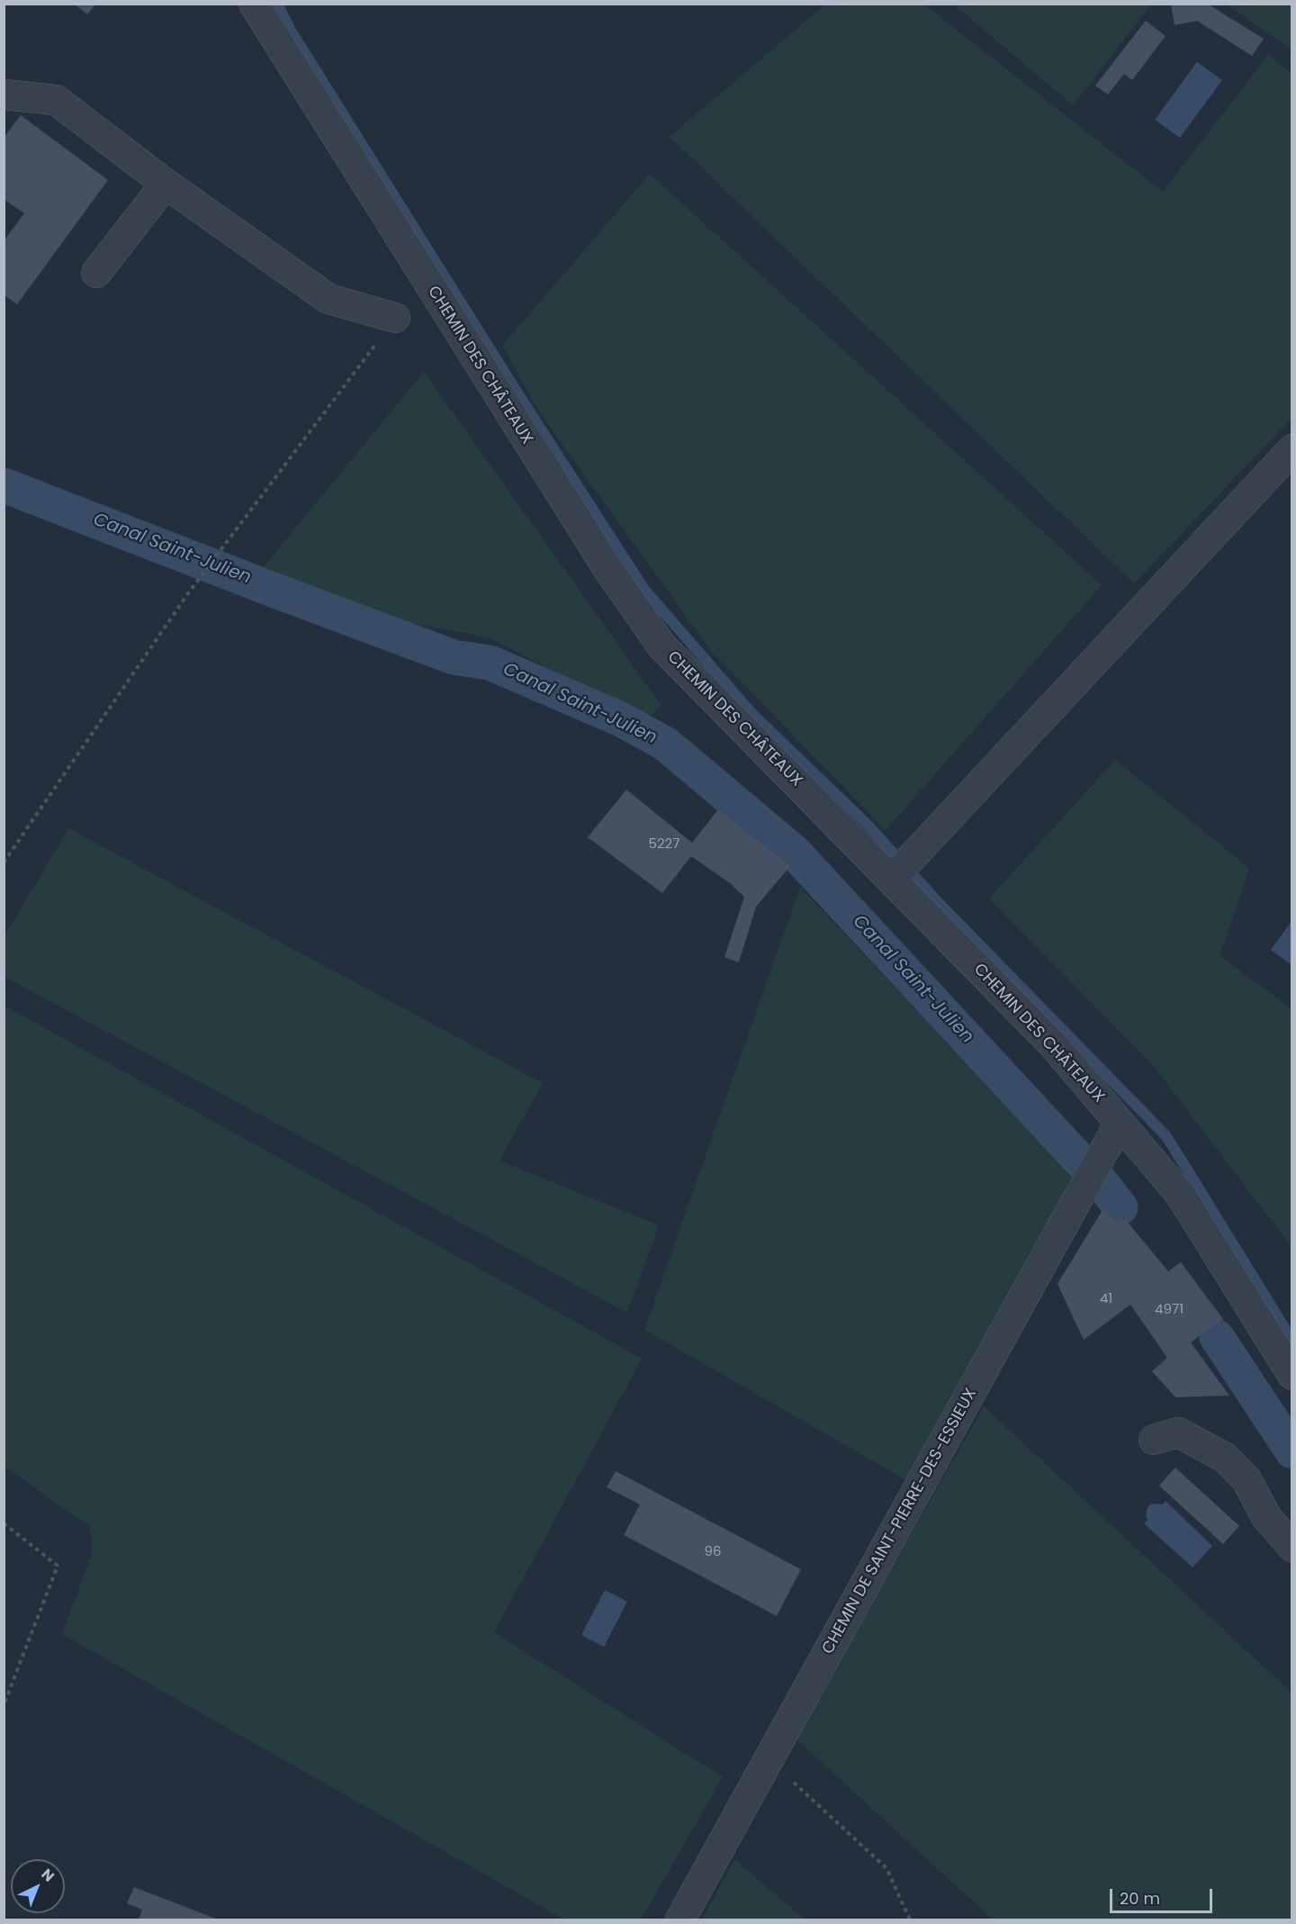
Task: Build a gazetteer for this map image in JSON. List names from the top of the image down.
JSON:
{
  "streets": {
    "street": ["CHEMIN DES CHÂTEAUX", "CHEMIN DE SAINT-PIERRE-DES-ESSIEUX"]
  },
  "crossings": [
    ["CHEMIN DES CHÂTEAUX", "CHEMIN DE SAINT-PIERRE-DES-ESSIEUX"]
  ],
  "water": ["Canal Saint-Julien"],
  "house_numbers": [
    "5227",
    "41",
    "4971",
    "96"
  ],
  "scale_bar": "20 m",
  "north": "top right"
}
